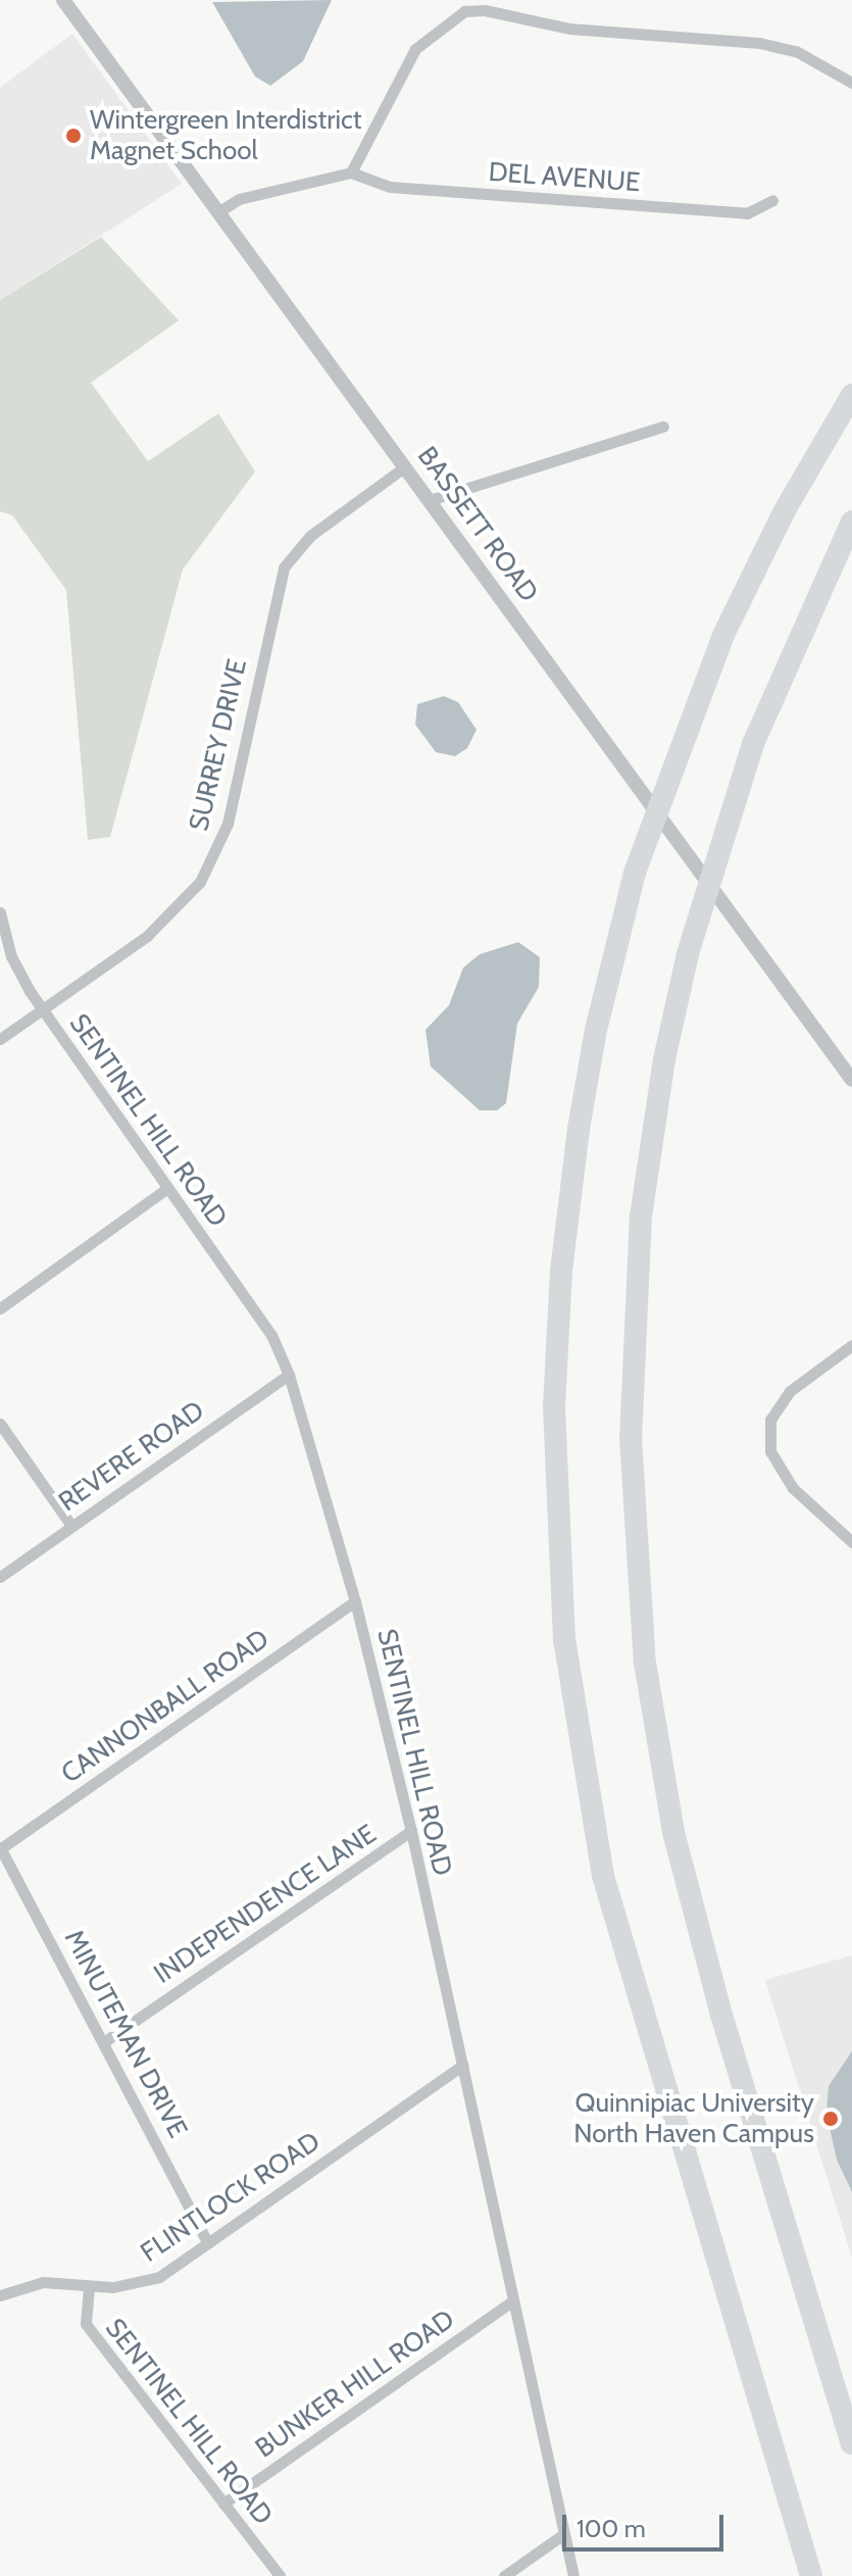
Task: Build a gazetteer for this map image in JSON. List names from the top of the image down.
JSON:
{
  "streets": {
    "street": [
      "DEL AVENUE",
      "BASSETT ROAD",
      "SURREY DRIVE",
      "SENTINEL HILL ROAD",
      "REVERE ROAD",
      "CANNONBALL ROAD",
      "INDEPENDENCE LANE",
      "MINUTEMAN DRIVE",
      "FLINTLOCK ROAD",
      "BUNKER HILL ROAD"
    ]
  },
  "crossings": [
    ["BASSETT ROAD", "SURREY DRIVE"],
    ["SURREY DRIVE", "SENTINEL HILL ROAD"],
    ["SENTINEL HILL ROAD", "REVERE ROAD"],
    ["SENTINEL HILL ROAD", "CANNONBALL ROAD"],
    ["SENTINEL HILL ROAD", "INDEPENDENCE LANE"],
    ["SENTINEL HILL ROAD", "FLINTLOCK ROAD"],
    ["SENTINEL HILL ROAD", "BUNKER HILL ROAD"],
    ["CANNONBALL ROAD", "MINUTEMAN DRIVE"],
    ["INDEPENDENCE LANE", "MINUTEMAN DRIVE"],
    ["MINUTEMAN DRIVE", "FLINTLOCK ROAD"]
  ],
  "places": ["Wintergreen Interdistrict Magnet School", "Quinnipiac University North Haven Campus"],
  "scale_bar": "100 m"
}
